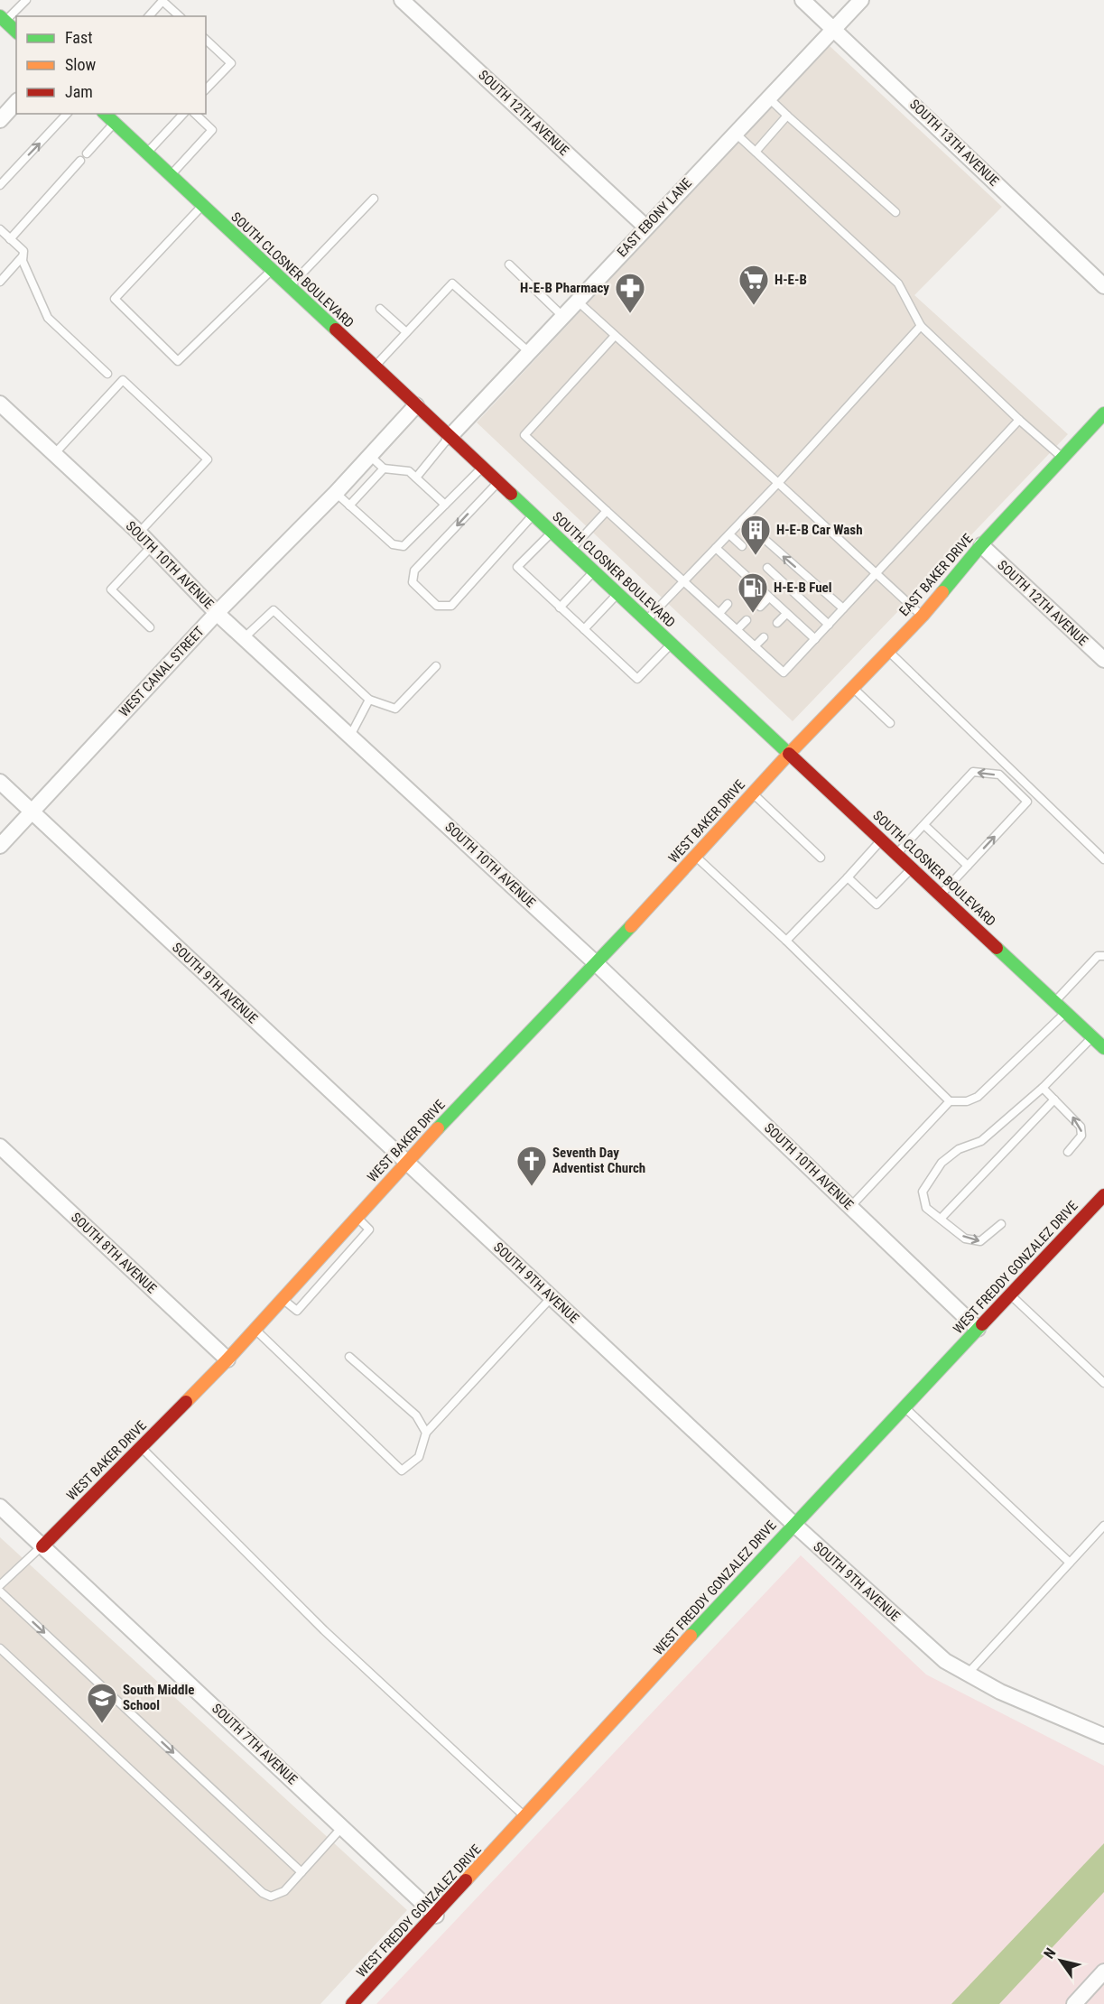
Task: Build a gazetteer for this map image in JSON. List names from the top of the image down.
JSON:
{
  "streets": {
    "main road": [
      "SOUTH CLOSNER BOULEVARD",
      "EAST BAKER DRIVE",
      "WEST BAKER DRIVE",
      "WEST FREDDY GONZALEZ DRIVE"
    ],
    "street": [
      "SOUTH 12TH AVENUE",
      "SOUTH 13TH AVENUE",
      "EAST EBONY LANE",
      "SOUTH 10TH AVENUE",
      "WEST CANAL STREET",
      "SOUTH 9TH AVENUE",
      "SOUTH 8TH AVENUE",
      "SOUTH 7TH AVENUE"
    ]
  },
  "crossings": [
    ["SOUTH 12TH AVENUE", "EAST EBONY LANE"],
    ["SOUTH 12TH AVENUE", "EAST BAKER DRIVE"],
    ["SOUTH 13TH AVENUE", "EAST EBONY LANE"],
    ["EAST EBONY LANE", "SOUTH CLOSNER BOULEVARD"],
    ["SOUTH CLOSNER BOULEVARD", "EAST BAKER DRIVE"],
    ["SOUTH CLOSNER BOULEVARD", "WEST CANAL STREET"],
    ["SOUTH CLOSNER BOULEVARD", "WEST BAKER DRIVE"],
    ["SOUTH 10TH AVENUE", "WEST CANAL STREET"],
    ["SOUTH 10TH AVENUE", "WEST BAKER DRIVE"],
    ["SOUTH 10TH AVENUE", "WEST FREDDY GONZALEZ DRIVE"],
    ["EAST BAKER DRIVE", "WEST BAKER DRIVE"],
    ["WEST CANAL STREET", "SOUTH 9TH AVENUE"],
    ["WEST BAKER DRIVE", "SOUTH 9TH AVENUE"],
    ["WEST BAKER DRIVE", "SOUTH 8TH AVENUE"],
    ["WEST BAKER DRIVE", "SOUTH 7TH AVENUE"],
    ["SOUTH 9TH AVENUE", "WEST FREDDY GONZALEZ DRIVE"],
    ["WEST FREDDY GONZALEZ DRIVE", "SOUTH 7TH AVENUE"]
  ],
  "places": {
    "supermarket": ["H-E-B"],
    "pharmacy": ["H-E-B Pharmacy"],
    "building": ["H-E-B Car Wash"],
    "fuel station": ["H-E-B Fuel"],
    "church": ["Seventh Day Adventist Church"],
    "school or university": ["South Middle School"]
  },
  "legend": ["Fast", "Slow", "Jam"],
  "north": "top left"
}
